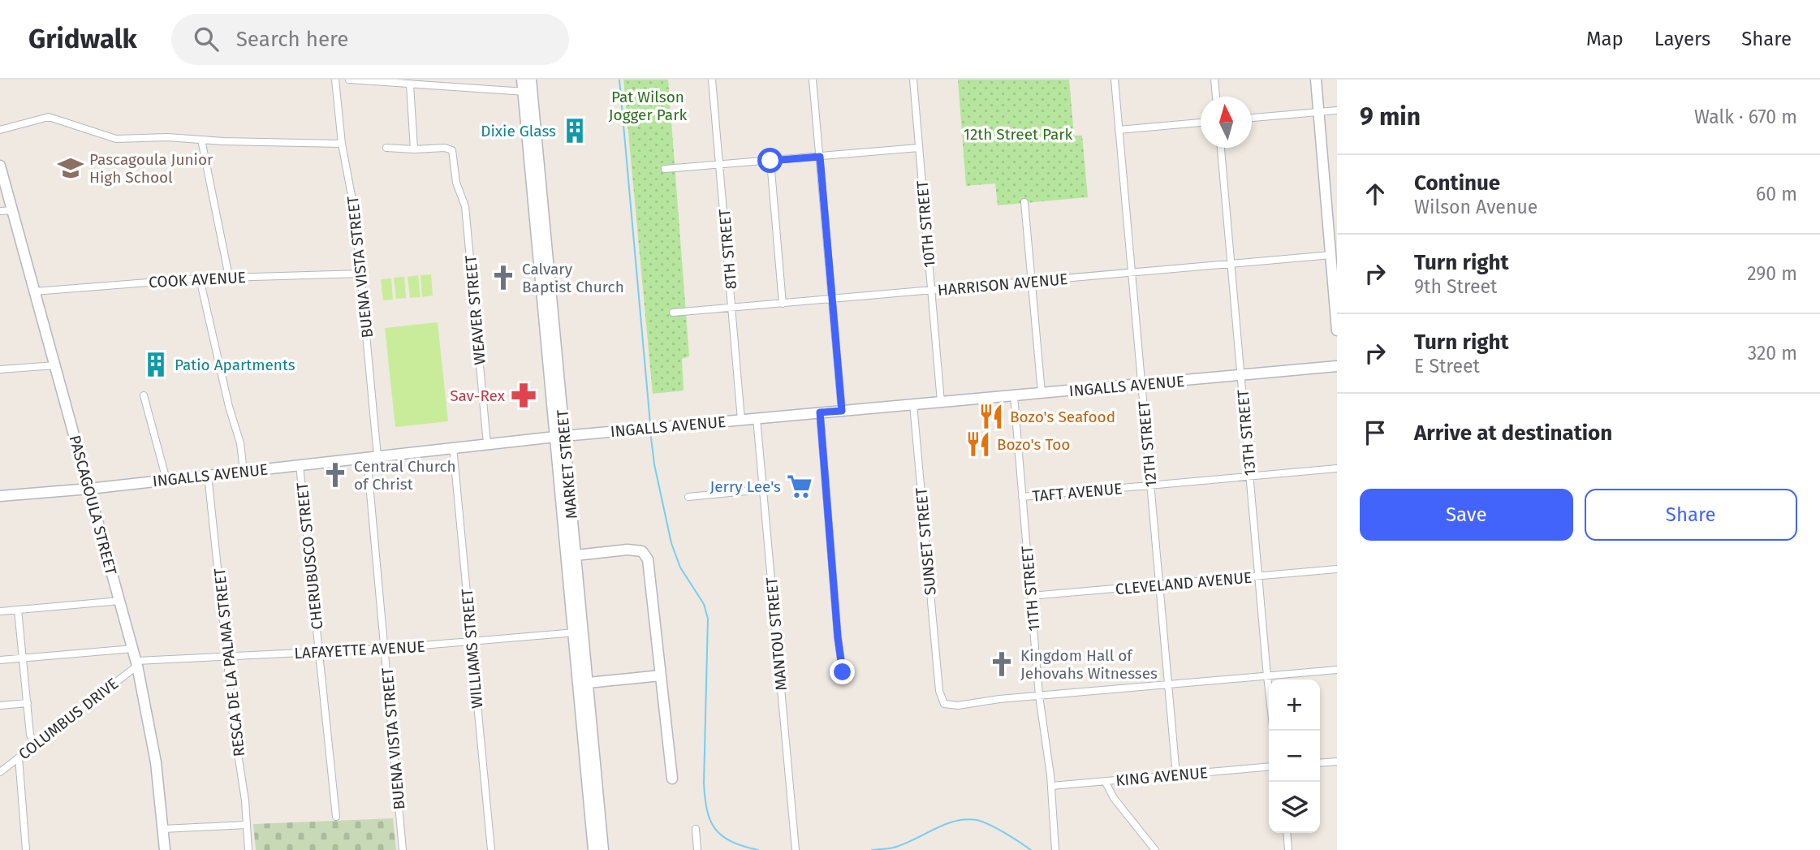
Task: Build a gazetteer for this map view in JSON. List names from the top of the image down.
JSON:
{
  "streets": {
    "street": [
      "10TH STREET",
      "8TH STREET",
      "BUENA VISTA STREET",
      "COOK AVENUE",
      "HARRISON AVENUE",
      "WEAVER STREET",
      "INGALLS AVENUE",
      "13TH STREET",
      "12TH STREET",
      "MARKET STREET",
      "TAFT AVENUE",
      "PASCAGOULA STREET",
      "SUNSET STREET",
      "CHERUBUSCO STREET",
      "CLEVELAND AVENUE",
      "11TH STREET",
      "MANTOU STREET",
      "WILLIAMS STREET",
      "LAFAYETTE AVENUE",
      "RESCA DE LA PALMA STREET",
      "COLUMBUS DRIVE",
      "KING AVENUE"
    ]
  },
  "crossings": [
    ["10TH STREET", "HARRISON AVENUE"],
    ["10TH STREET", "INGALLS AVENUE"],
    ["8TH STREET", "HARRISON AVENUE"],
    ["8TH STREET", "INGALLS AVENUE"],
    ["BUENA VISTA STREET", "COOK AVENUE"],
    ["BUENA VISTA STREET", "INGALLS AVENUE"],
    ["BUENA VISTA STREET", "LAFAYETTE AVENUE"],
    ["COOK AVENUE", "PASCAGOULA STREET"],
    ["HARRISON AVENUE", "13TH STREET"],
    ["HARRISON AVENUE", "12TH STREET"],
    ["WEAVER STREET", "INGALLS AVENUE"],
    ["INGALLS AVENUE", "13TH STREET"],
    ["INGALLS AVENUE", "12TH STREET"],
    ["INGALLS AVENUE", "MARKET STREET"],
    ["INGALLS AVENUE", "PASCAGOULA STREET"],
    ["INGALLS AVENUE", "SUNSET STREET"],
    ["INGALLS AVENUE", "CHERUBUSCO STREET"],
    ["INGALLS AVENUE", "11TH STREET"],
    ["INGALLS AVENUE", "MANTOU STREET"],
    ["INGALLS AVENUE", "WILLIAMS STREET"],
    ["INGALLS AVENUE", "RESCA DE LA PALMA STREET"],
    ["13TH STREET", "TAFT AVENUE"],
    ["13TH STREET", "CLEVELAND AVENUE"],
    ["12TH STREET", "TAFT AVENUE"],
    ["12TH STREET", "CLEVELAND AVENUE"],
    ["12TH STREET", "KING AVENUE"],
    ["MARKET STREET", "LAFAYETTE AVENUE"],
    ["TAFT AVENUE", "11TH STREET"],
    ["PASCAGOULA STREET", "LAFAYETTE AVENUE"],
    ["PASCAGOULA STREET", "COLUMBUS DRIVE"],
    ["SUNSET STREET", "11TH STREET"],
    ["CHERUBUSCO STREET", "LAFAYETTE AVENUE"],
    ["CLEVELAND AVENUE", "11TH STREET"],
    ["11TH STREET", "KING AVENUE"],
    ["WILLIAMS STREET", "LAFAYETTE AVENUE"],
    ["LAFAYETTE AVENUE", "RESCA DE LA PALMA STREET"],
    ["LAFAYETTE AVENUE", "COLUMBUS DRIVE"]
  ],
  "parks": ["Pat Wilson Jogger Park", "12th Street Park"],
  "places": {
    "building": ["Dixie Glass", "Patio Apartments"],
    "school or university": ["Pascagoula Junior High School"],
    "church": ["Calvary Baptist Church", "Central Church of Christ", "Kingdom Hall of Jehovahs Witnesses"],
    "pharmacy": ["Sav-Rex"],
    "restaurant": ["Bozo's Seafood", "Bozo's Too"],
    "supermarket": ["Jerry Lee's"]
  },
  "north": "top",
  "page": {
    "header": "Gridwalk",
    "search": "Search here",
    "nav": ["Map", "Layers", "Share"],
    "heading": ["9 min", "Walk · 670 m"],
    "list": [
      ["Continue", "Wilson Avenue", "60 m"],
      ["Turn right", "9th Street", "290 m"],
      ["Turn right", "E Street", "320 m"],
      "Arrive at destination"
    ],
    "buttons": ["Save", "Share"],
    "map_buttons": ["+", "−"]
  }
}
